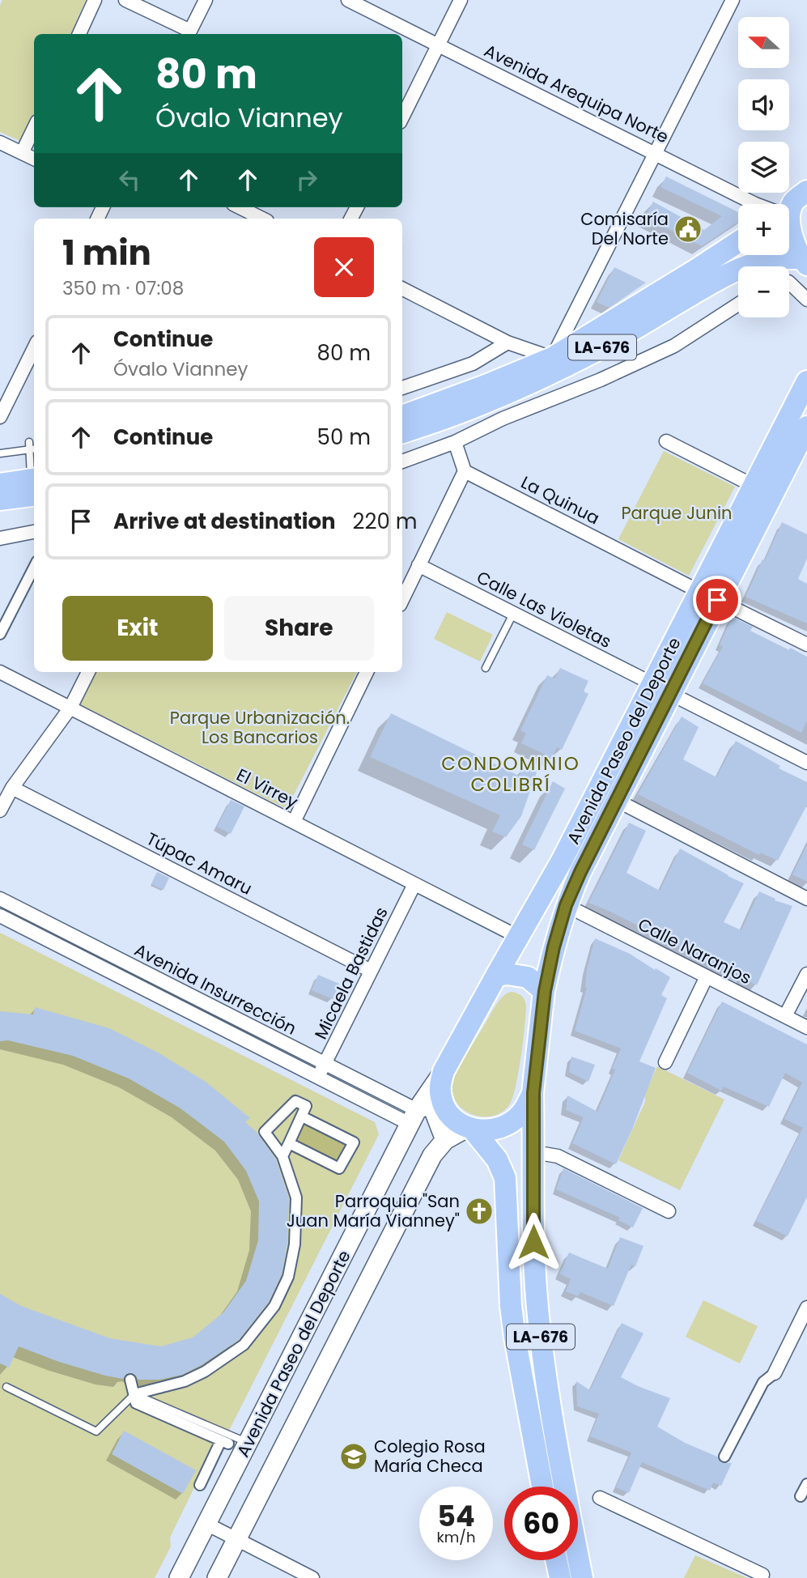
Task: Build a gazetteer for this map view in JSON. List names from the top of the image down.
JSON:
{
  "streets": {
    "main road": ["LA-676", "Avenida Paseo del Deporte"],
    "street": [
      "Avenida Arequipa Norte",
      "La Quinua",
      "Calle Las Violetas",
      "El Virrey",
      "Túpac Amaru",
      "Calle Naranjos",
      "Micaela Bastidas",
      "Avenida Insurrección"
    ]
  },
  "crossings": [
    ["LA-676", "Avenida Paseo del Deporte"],
    ["La Quinua", "Avenida Paseo del Deporte"],
    ["Calle Las Violetas", "Avenida Paseo del Deporte"],
    ["Avenida Paseo del Deporte", "El Virrey"],
    ["Avenida Paseo del Deporte", "Calle Naranjos"],
    ["Avenida Paseo del Deporte", "Avenida Insurrección"],
    ["El Virrey", "Micaela Bastidas"],
    ["Túpac Amaru", "Micaela Bastidas"],
    ["Micaela Bastidas", "Avenida Insurrección"]
  ],
  "districts": ["CONDOMINIO COLIBRÍ"],
  "parks": ["Parque Junin", "Parque Urbanización. Los Bancarios"],
  "places": {
    "public building": ["Comisaría Del Norte"],
    "church": ["Parroquia \"San Juan María Vianney\""],
    "school or university": ["Colegio Rosa María Checa"]
  },
  "north": "left",
  "page": {
    "map_buttons": ["+", "−"],
    "turn": ["80 m", "Óvalo Vianney"],
    "heading": ["1 min", "350 m · 07:08"],
    "list": [
      {
        "name": "Continue",
        "note": "Óvalo Vianney",
        "value": "80 m"
      },
      {
        "name": "Continue",
        "value": "50 m"
      },
      {
        "name": "Arrive at destination",
        "value": "220 m"
      }
    ],
    "buttons": ["Exit", "Share"],
    "speed": "54 km/h",
    "limit": "60"
  }
}
